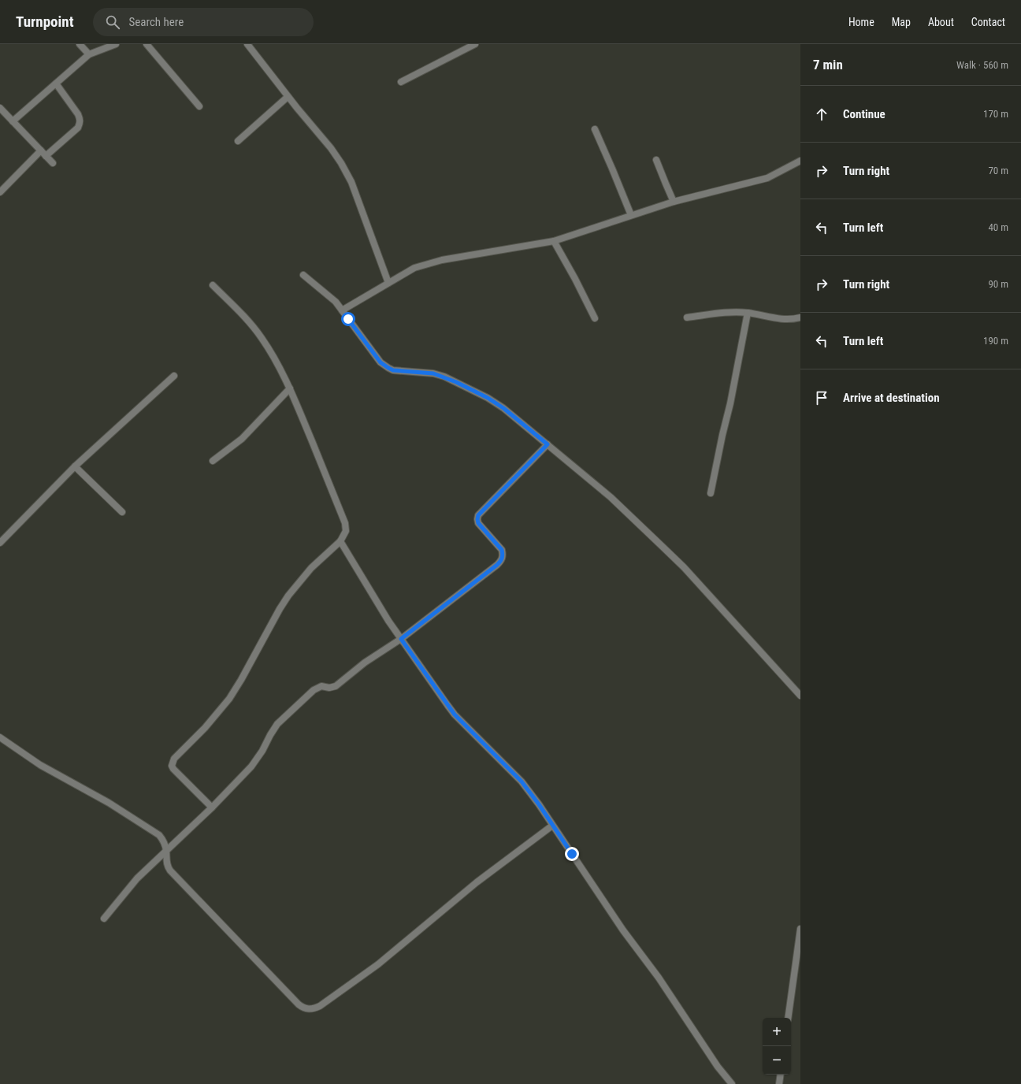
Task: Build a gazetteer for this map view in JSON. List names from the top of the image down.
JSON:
{
  "page": {
    "header": "Turnpoint",
    "search": "Search here",
    "nav": [
      "Home",
      "Map",
      "About",
      "Contact"
    ],
    "heading": ["7 min", "Walk · 560 m"],
    "list": [
      ["Continue", "170 m"],
      ["Turn right", "70 m"],
      ["Turn left", "40 m"],
      ["Turn right", "90 m"],
      ["Turn left", "190 m"],
      "Arrive at destination"
    ],
    "map_buttons": ["+", "−"]
  }
}
